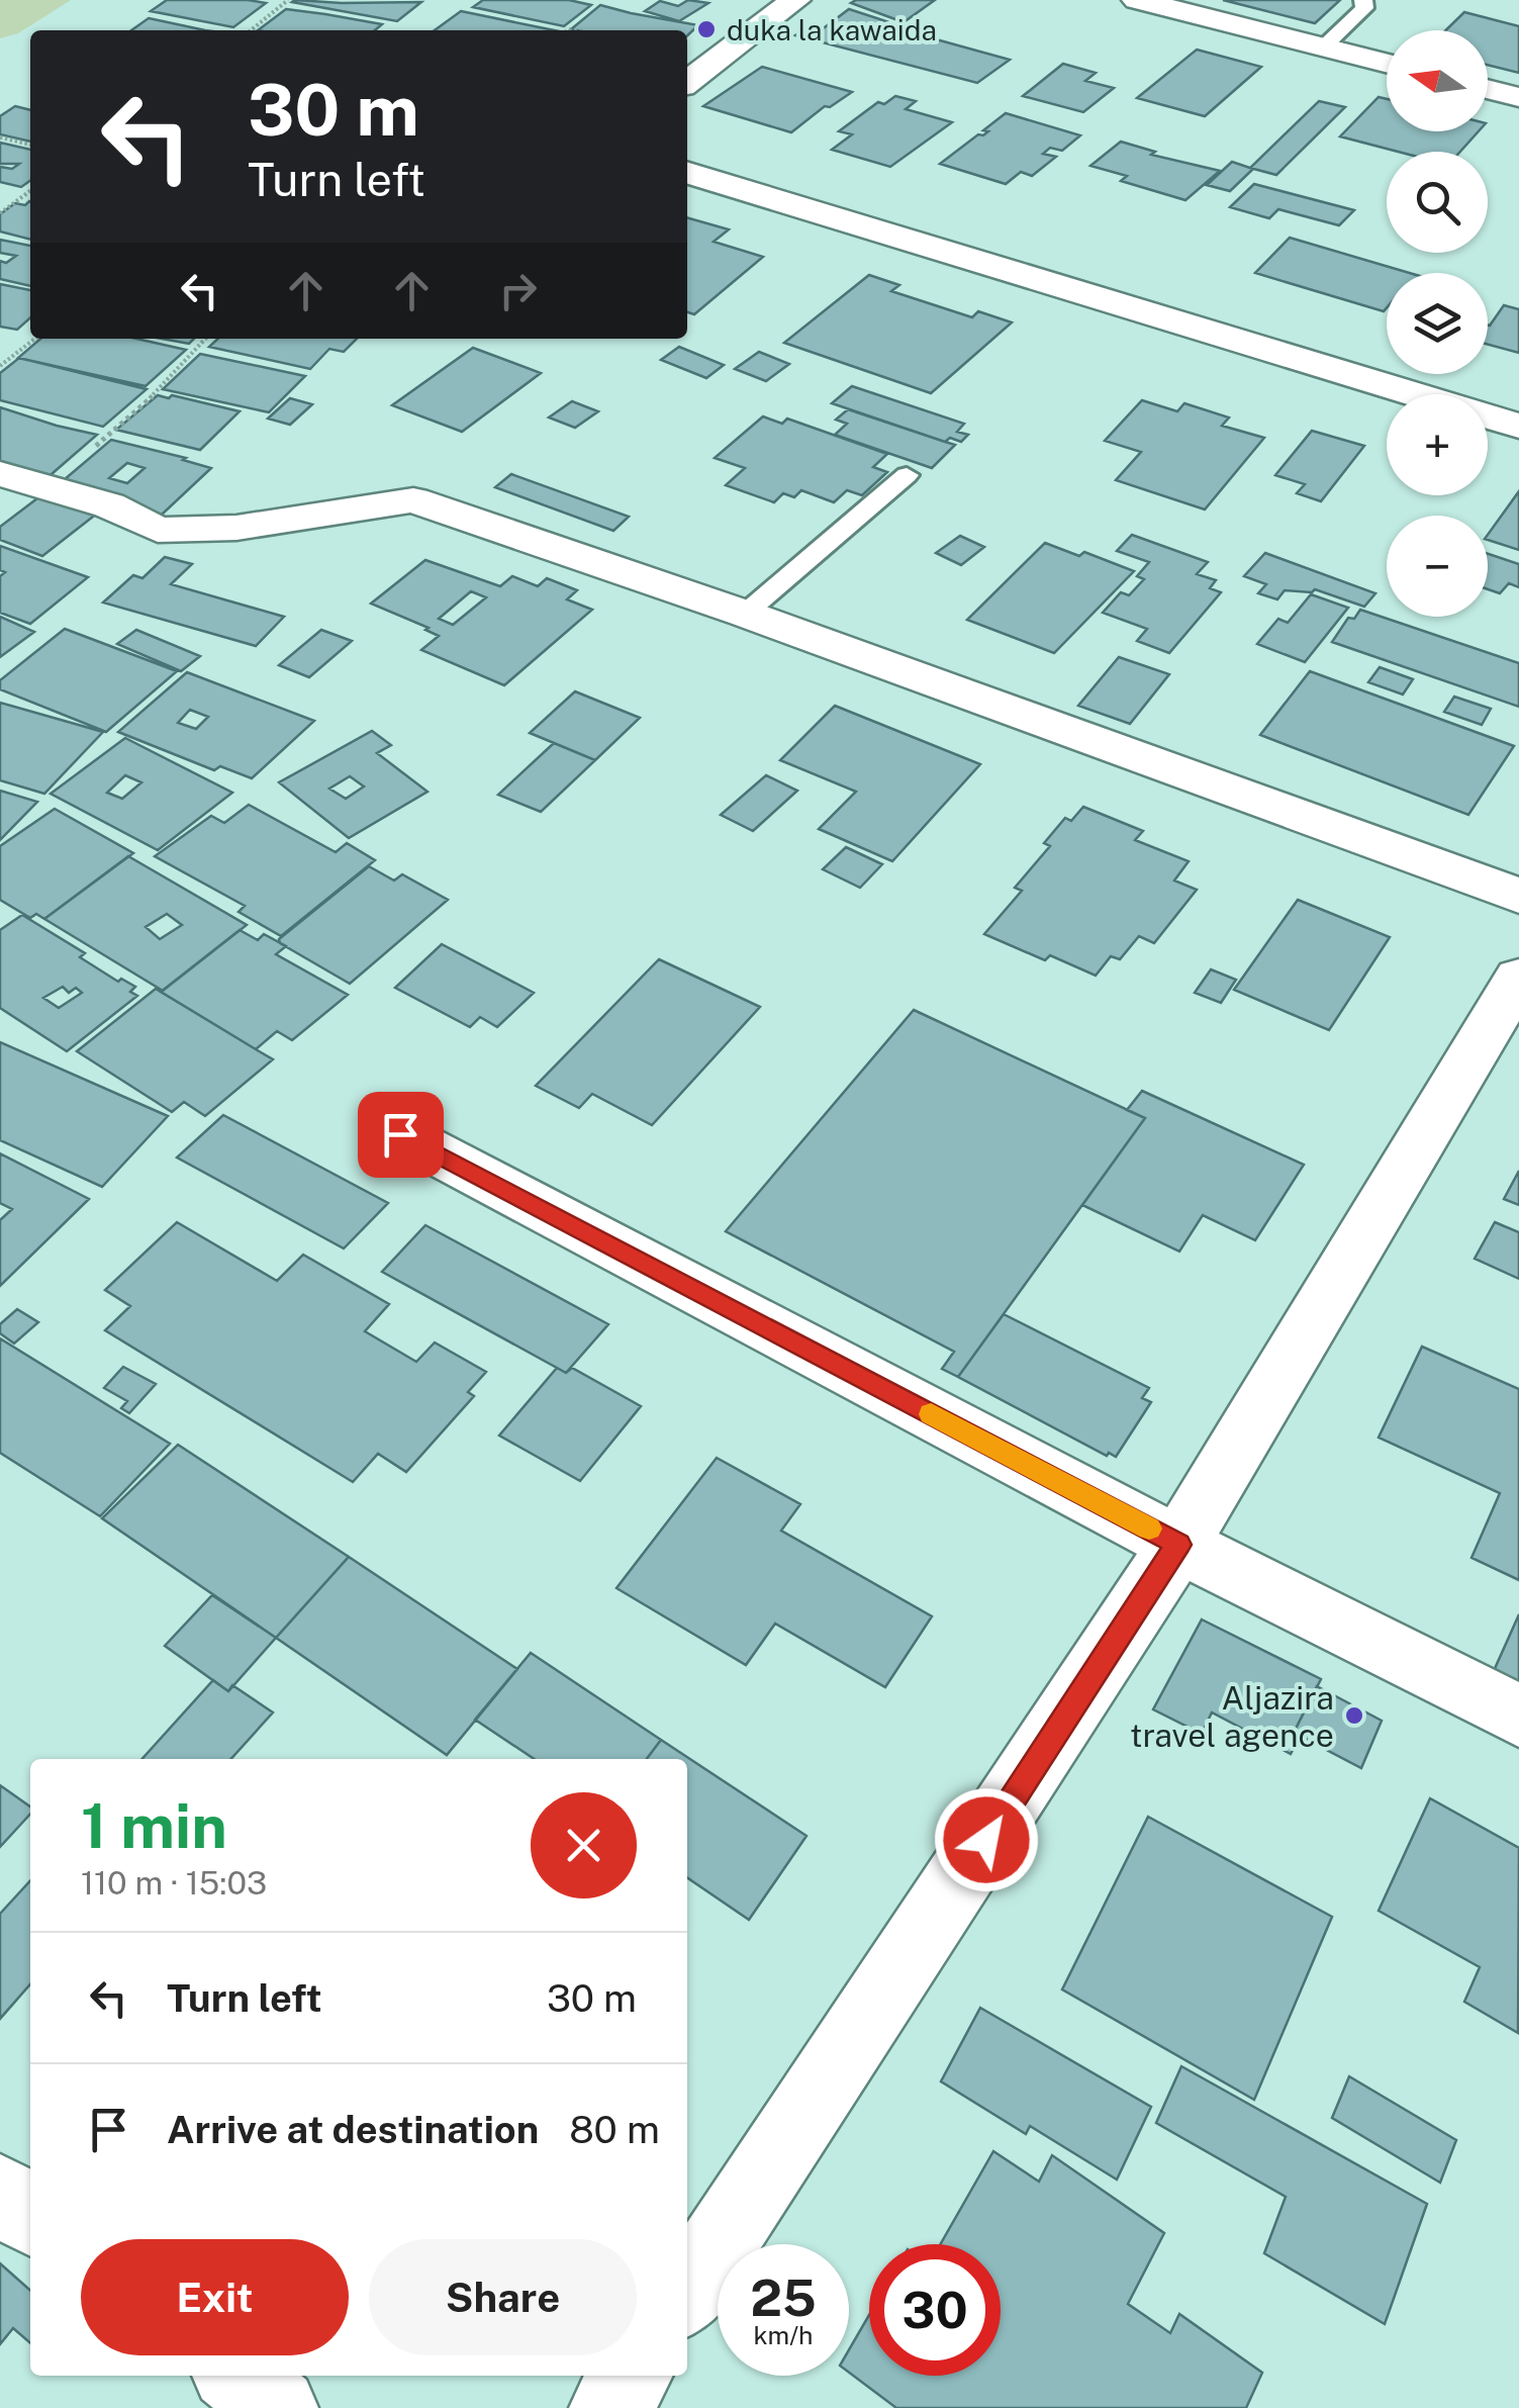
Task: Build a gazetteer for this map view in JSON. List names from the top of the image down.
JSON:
{
  "places": ["duka la kawaida", "Aljazira travel agence"],
  "north": "left",
  "page": {
    "map_buttons": ["+", "−"],
    "turn": ["30 m", "Turn left"],
    "heading": ["1 min", "110 m · 15:03"],
    "list": [
      {
        "name": "Turn left",
        "value": "30 m"
      },
      {
        "name": "Arrive at destination",
        "value": "80 m"
      }
    ],
    "buttons": ["Exit", "Share"],
    "speed": "25 km/h",
    "limit": "30"
  }
}
